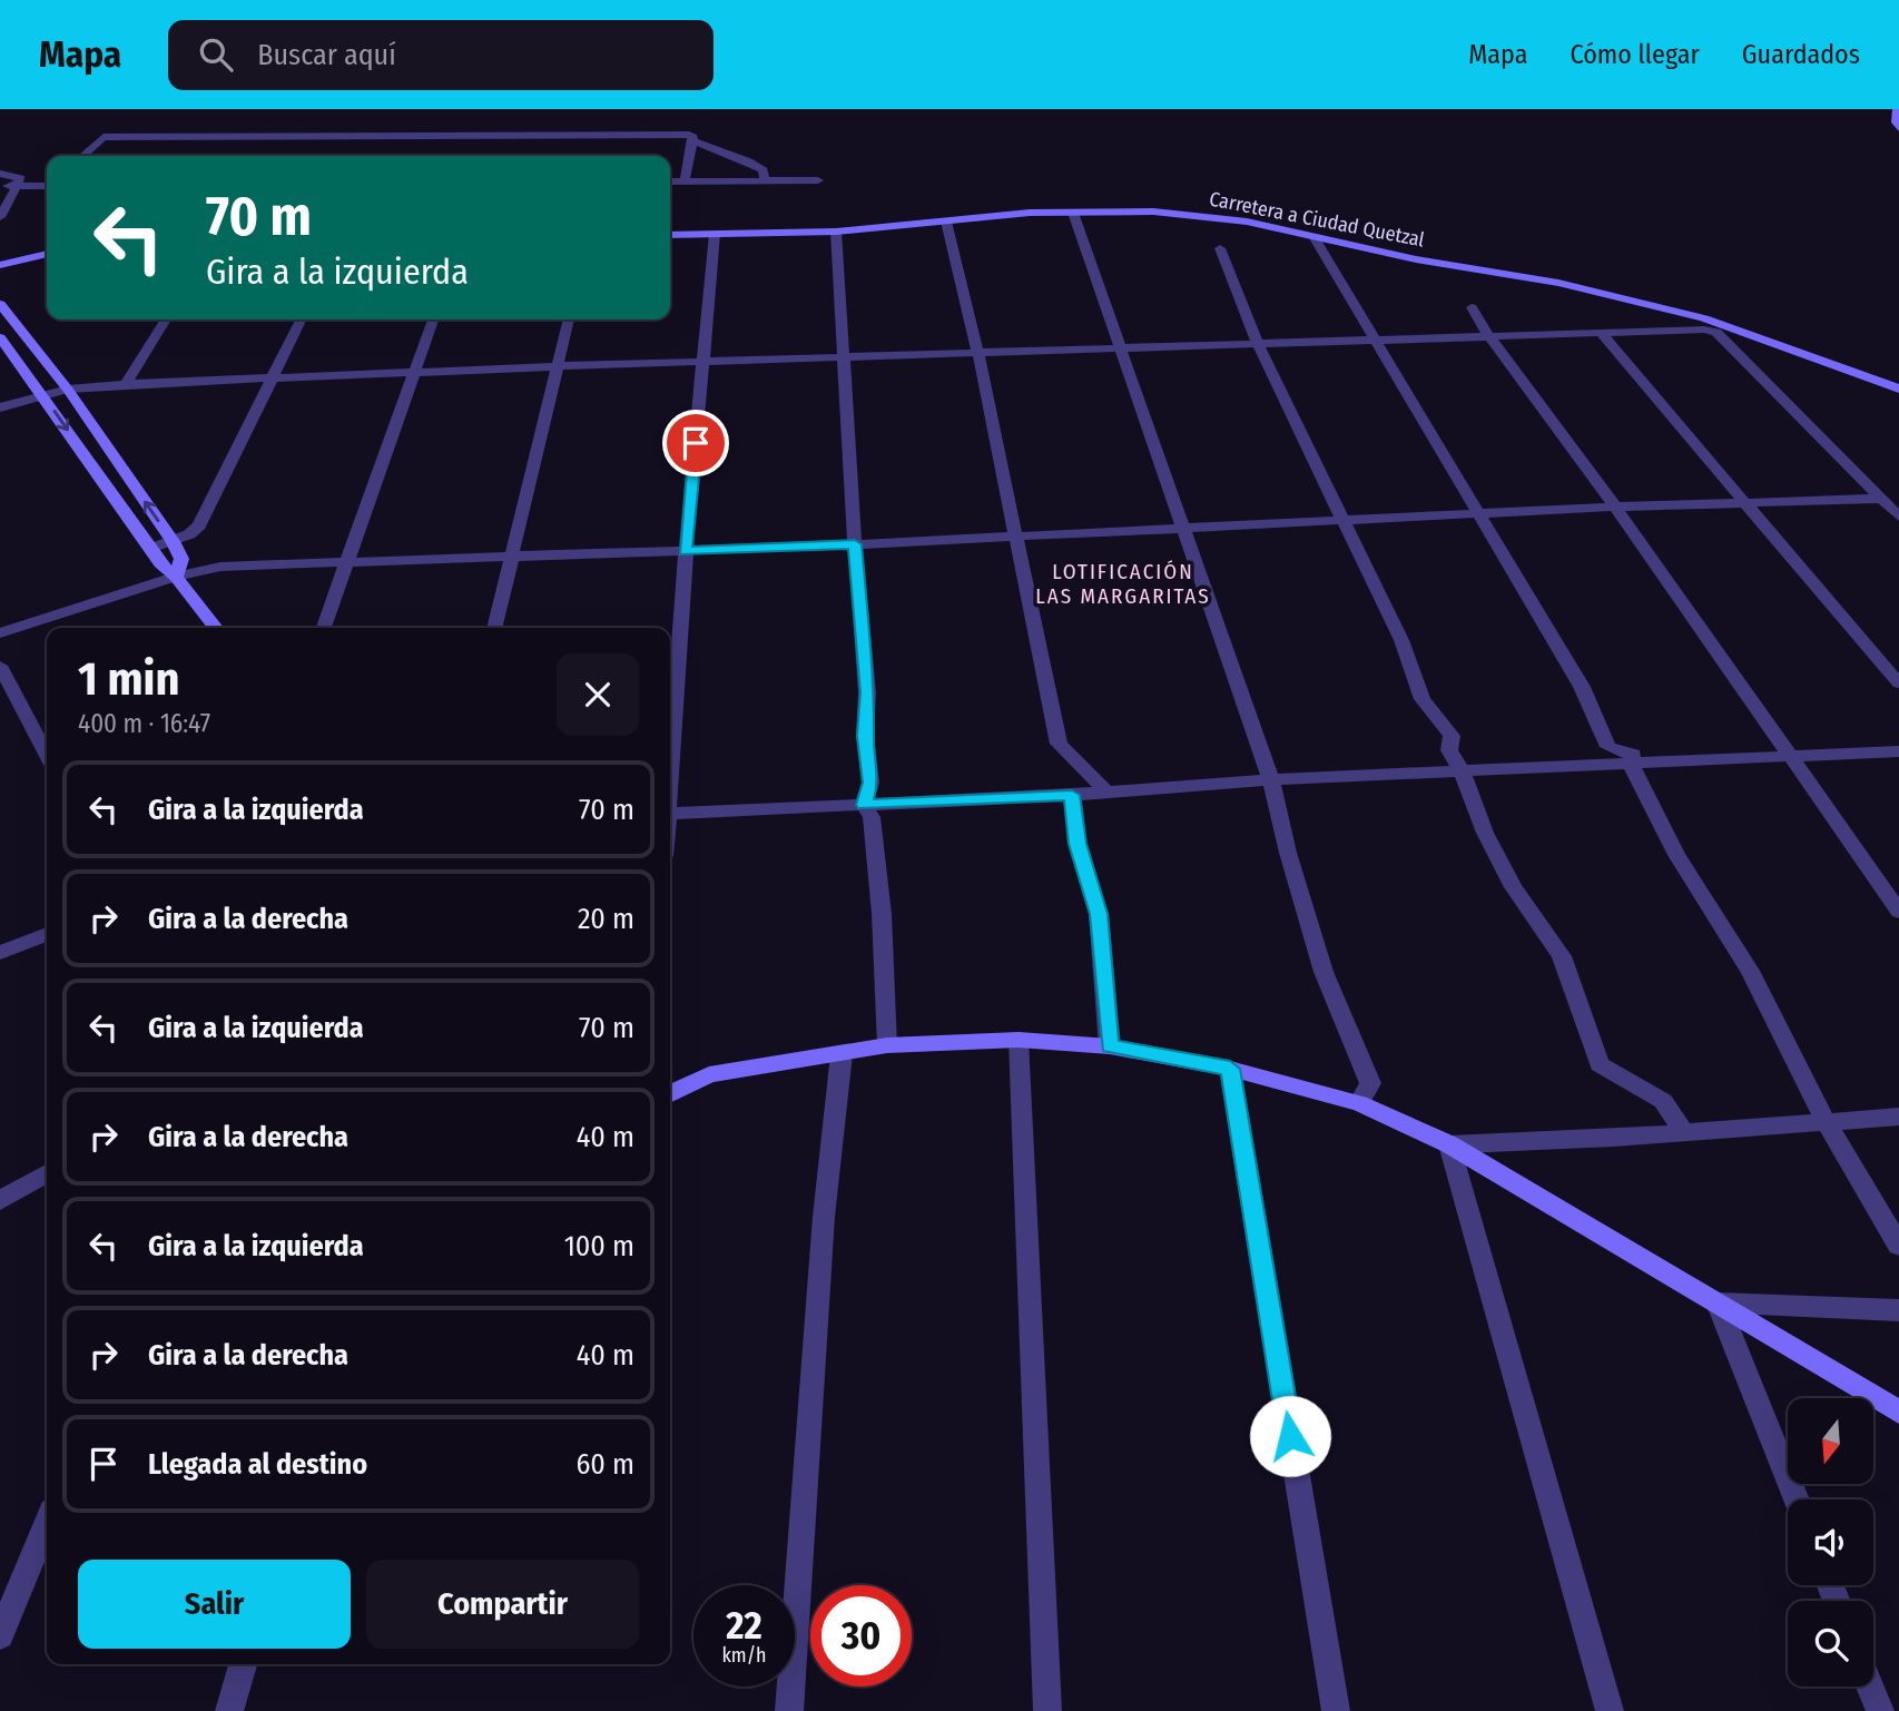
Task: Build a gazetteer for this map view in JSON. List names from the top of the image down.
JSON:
{
  "streets": {
    "street": ["Carretera a Ciudad Quetzal"]
  },
  "districts": ["LOTIFICACIÓN LAS MARGARITAS"],
  "north": "bottom",
  "page": {
    "header": "Mapa",
    "search": "Buscar aquí",
    "nav": ["Mapa", "Cómo llegar", "Guardados"],
    "turn": ["70 m", "Gira a la izquierda"],
    "heading": ["1 min", "400 m · 16:47"],
    "list": [
      {
        "name": "Gira a la izquierda",
        "value": "70 m"
      },
      {
        "name": "Gira a la derecha",
        "value": "20 m"
      },
      {
        "name": "Gira a la izquierda",
        "value": "70 m"
      },
      {
        "name": "Gira a la derecha",
        "value": "40 m"
      },
      {
        "name": "Gira a la izquierda",
        "value": "100 m"
      },
      {
        "name": "Gira a la derecha",
        "value": "40 m"
      },
      {
        "name": "Llegada al destino",
        "value": "60 m"
      }
    ],
    "buttons": ["Salir", "Compartir"],
    "speed": "22 km/h",
    "limit": "30"
  }
}
